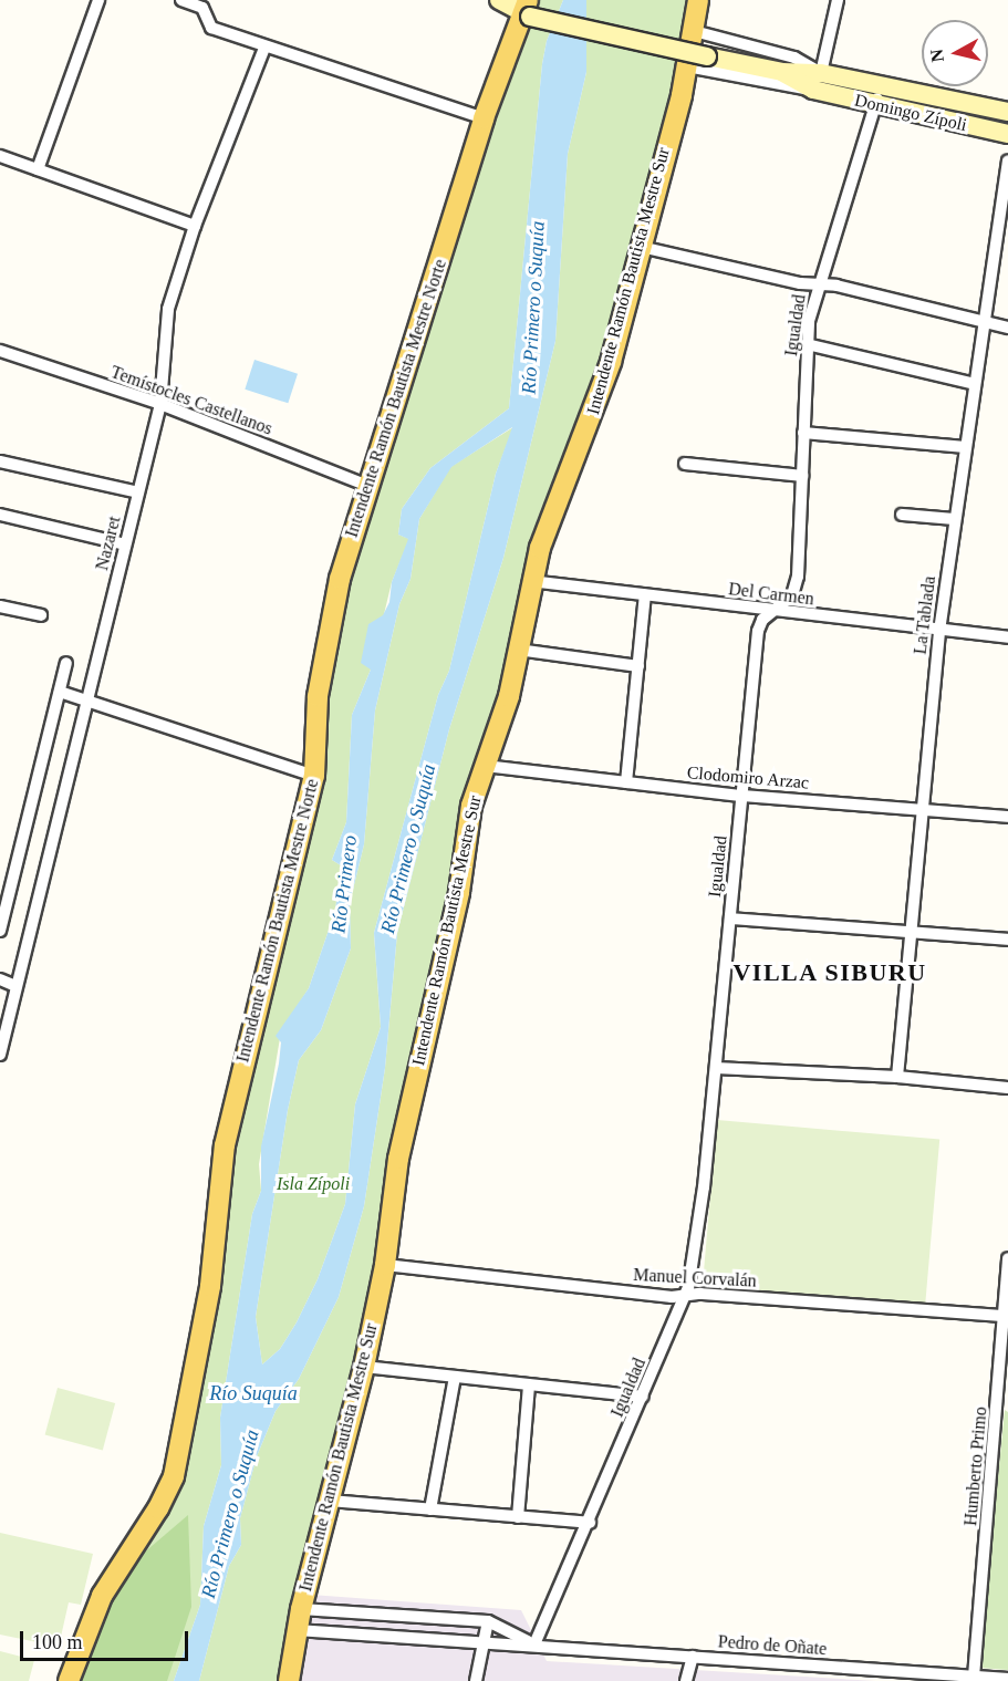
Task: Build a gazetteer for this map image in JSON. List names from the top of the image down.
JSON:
{
  "streets": {
    "main road": ["Domingo Zípoli", "Intendente Ramón Bautista Mestre Sur", "Intendente Ramón Bautista Mestre Norte"],
    "street": [
      "Igualdad",
      "Temístocles Castellanos",
      "Nazaret",
      "Del Carmen",
      "La Tablada",
      "Clodomiro Arzac",
      "Manuel Corvalán",
      "Humberto Primo",
      "Pedro de Oñate"
    ]
  },
  "crossings": [
    ["Domingo Zípoli", "Intendente Ramón Bautista Mestre Sur"],
    ["Domingo Zípoli", "Igualdad"],
    ["Domingo Zípoli", "Intendente Ramón Bautista Mestre Norte"],
    ["Intendente Ramón Bautista Mestre Sur", "Del Carmen"],
    ["Intendente Ramón Bautista Mestre Sur", "Clodomiro Arzac"],
    ["Intendente Ramón Bautista Mestre Sur", "Manuel Corvalán"],
    ["Intendente Ramón Bautista Mestre Sur", "Pedro de Oñate"],
    ["Igualdad", "Del Carmen"],
    ["Igualdad", "Clodomiro Arzac"],
    ["Igualdad", "Manuel Corvalán"],
    ["Igualdad", "Pedro de Oñate"],
    ["Intendente Ramón Bautista Mestre Norte", "Temístocles Castellanos"],
    ["Temístocles Castellanos", "Nazaret"],
    ["Del Carmen", "La Tablada"],
    ["La Tablada", "Clodomiro Arzac"],
    ["Manuel Corvalán", "Humberto Primo"],
    ["Humberto Primo", "Pedro de Oñate"]
  ],
  "districts": ["VILLA SIBURU"],
  "water": ["Río Primero o Suquía", "Río Primero", "Río Suquía"],
  "parks": ["Isla Zípoli"],
  "scale_bar": "100 m",
  "north": "left"
}
